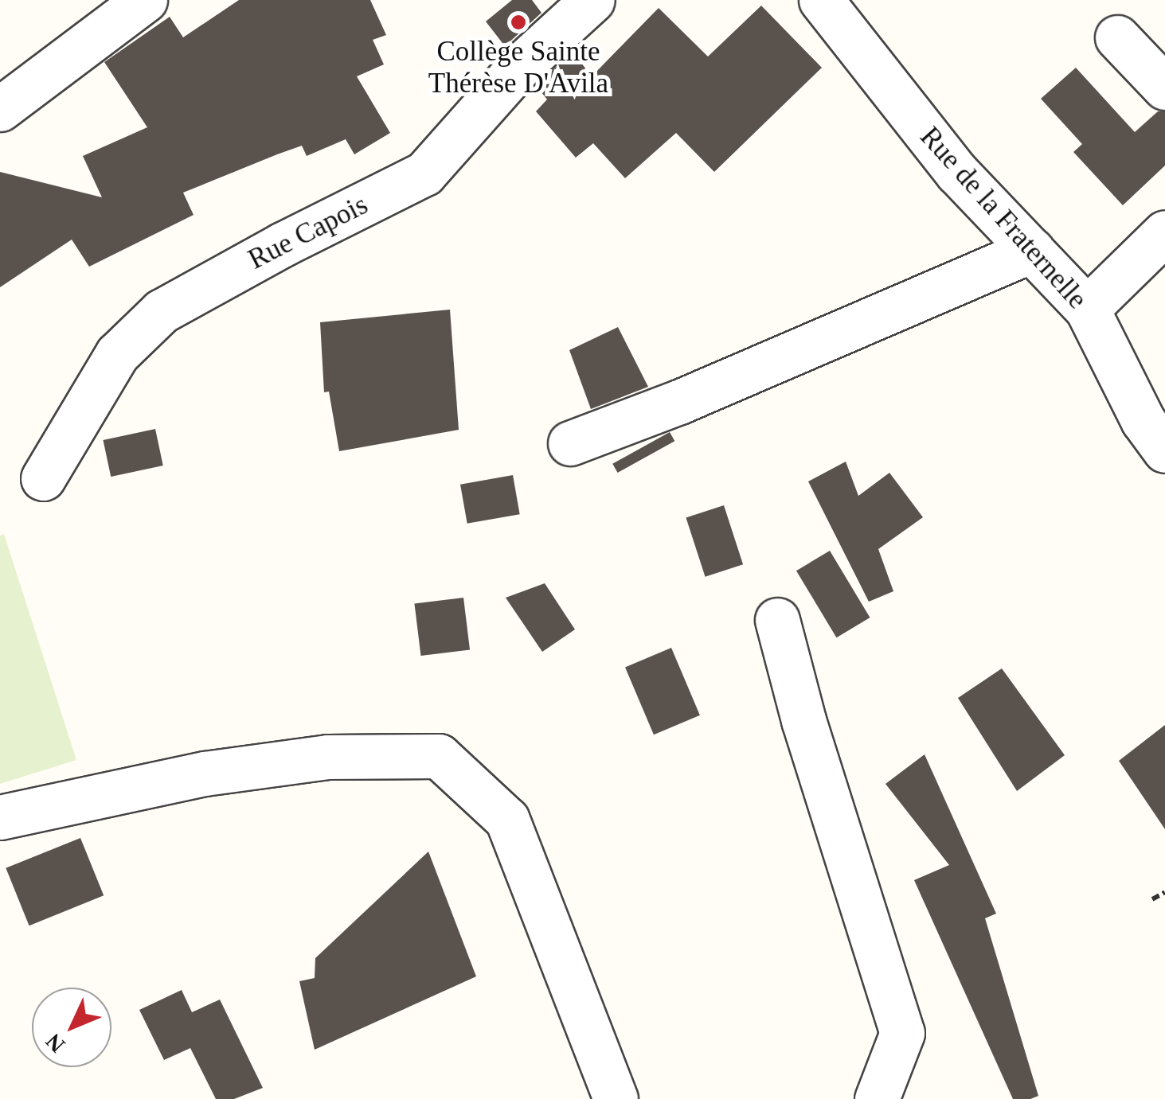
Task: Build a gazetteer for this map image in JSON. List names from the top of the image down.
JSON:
{
  "streets": {
    "street": ["Rue de la Fraternelle", "Rue Capois"]
  },
  "places": ["Collège Sainte Thérèse D'Avila"],
  "north": "bottom left"
}
